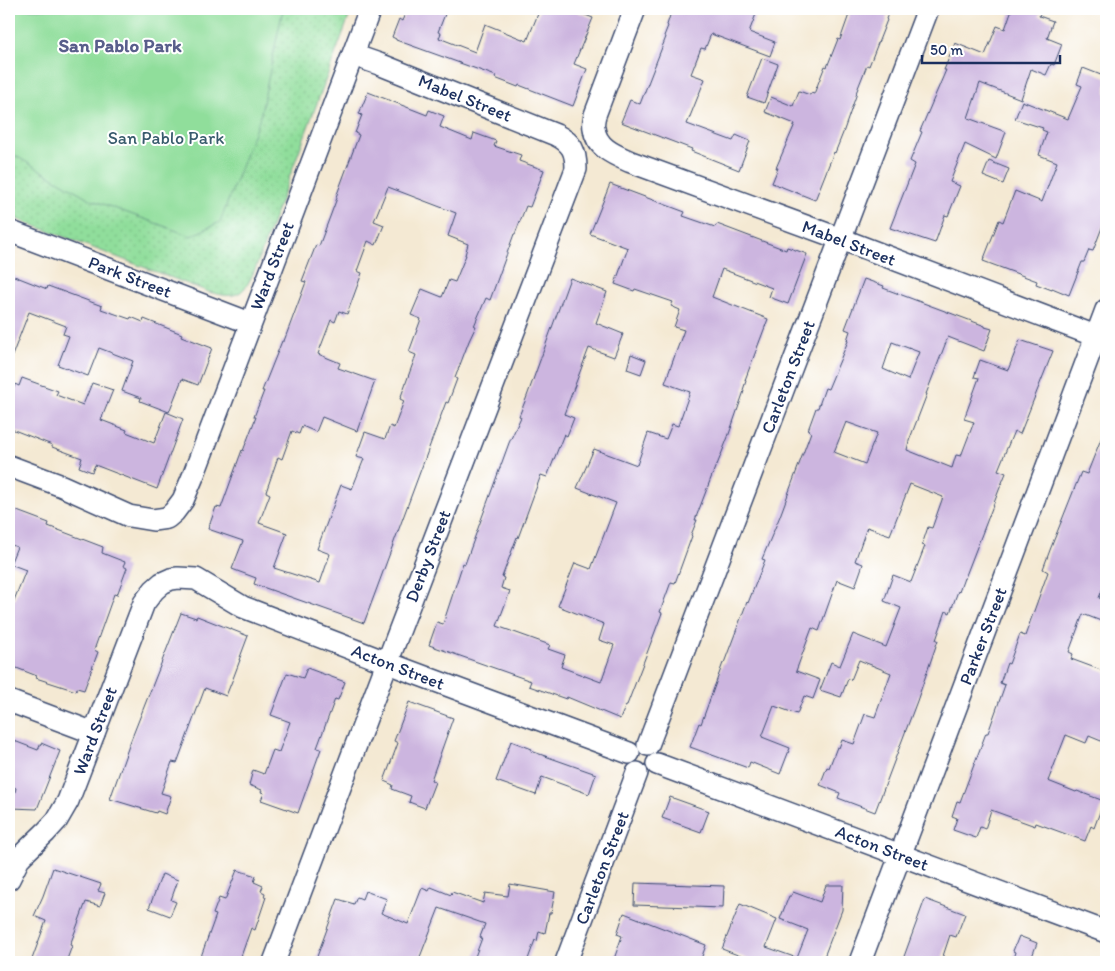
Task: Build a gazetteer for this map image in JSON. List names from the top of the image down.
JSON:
{
  "streets": {
    "street": [
      "Mabel Street",
      "Ward Street",
      "Park Street",
      "Carleton Street",
      "Derby Street",
      "Parker Street",
      "Acton Street"
    ]
  },
  "crossings": [
    ["Mabel Street", "Ward Street"],
    ["Mabel Street", "Carleton Street"],
    ["Mabel Street", "Derby Street"],
    ["Mabel Street", "Parker Street"],
    ["Ward Street", "Park Street"],
    ["Ward Street", "Acton Street"],
    ["Carleton Street", "Acton Street"],
    ["Derby Street", "Acton Street"],
    ["Parker Street", "Acton Street"]
  ],
  "districts": ["San Pablo Park"],
  "parks": ["San Pablo Park"],
  "scale_bar": "50 m"
}
